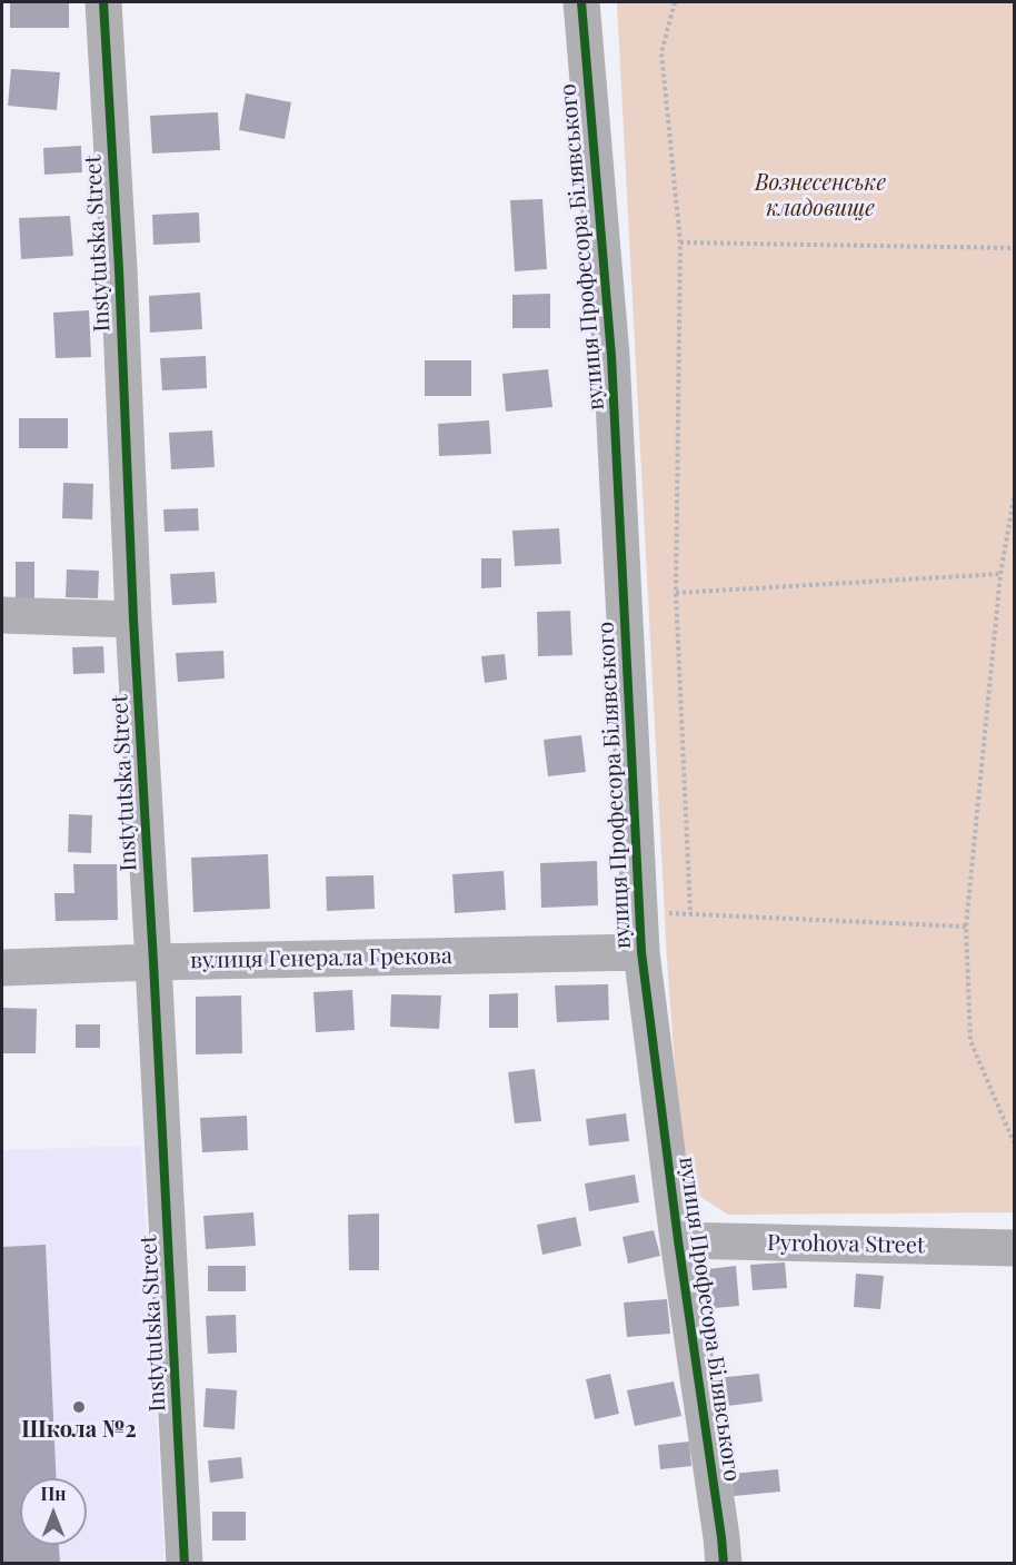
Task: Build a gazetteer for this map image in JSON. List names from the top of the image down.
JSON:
{
  "streets": {
    "street": [
      "Instytutska Street",
      "вулиця Професора Білявського",
      "вулиця Генерала Грекова",
      "Pyrohova Street"
    ]
  },
  "crossings": [
    ["Instytutska Street", "вулиця Генерала Грекова"],
    ["вулиця Професора Білявського", "вулиця Генерала Грекова"],
    ["вулиця Професора Білявського", "Pyrohova Street"]
  ],
  "parks": ["Вознесенське кладовище"],
  "places": ["Школа №2"],
  "north": "top"
}
